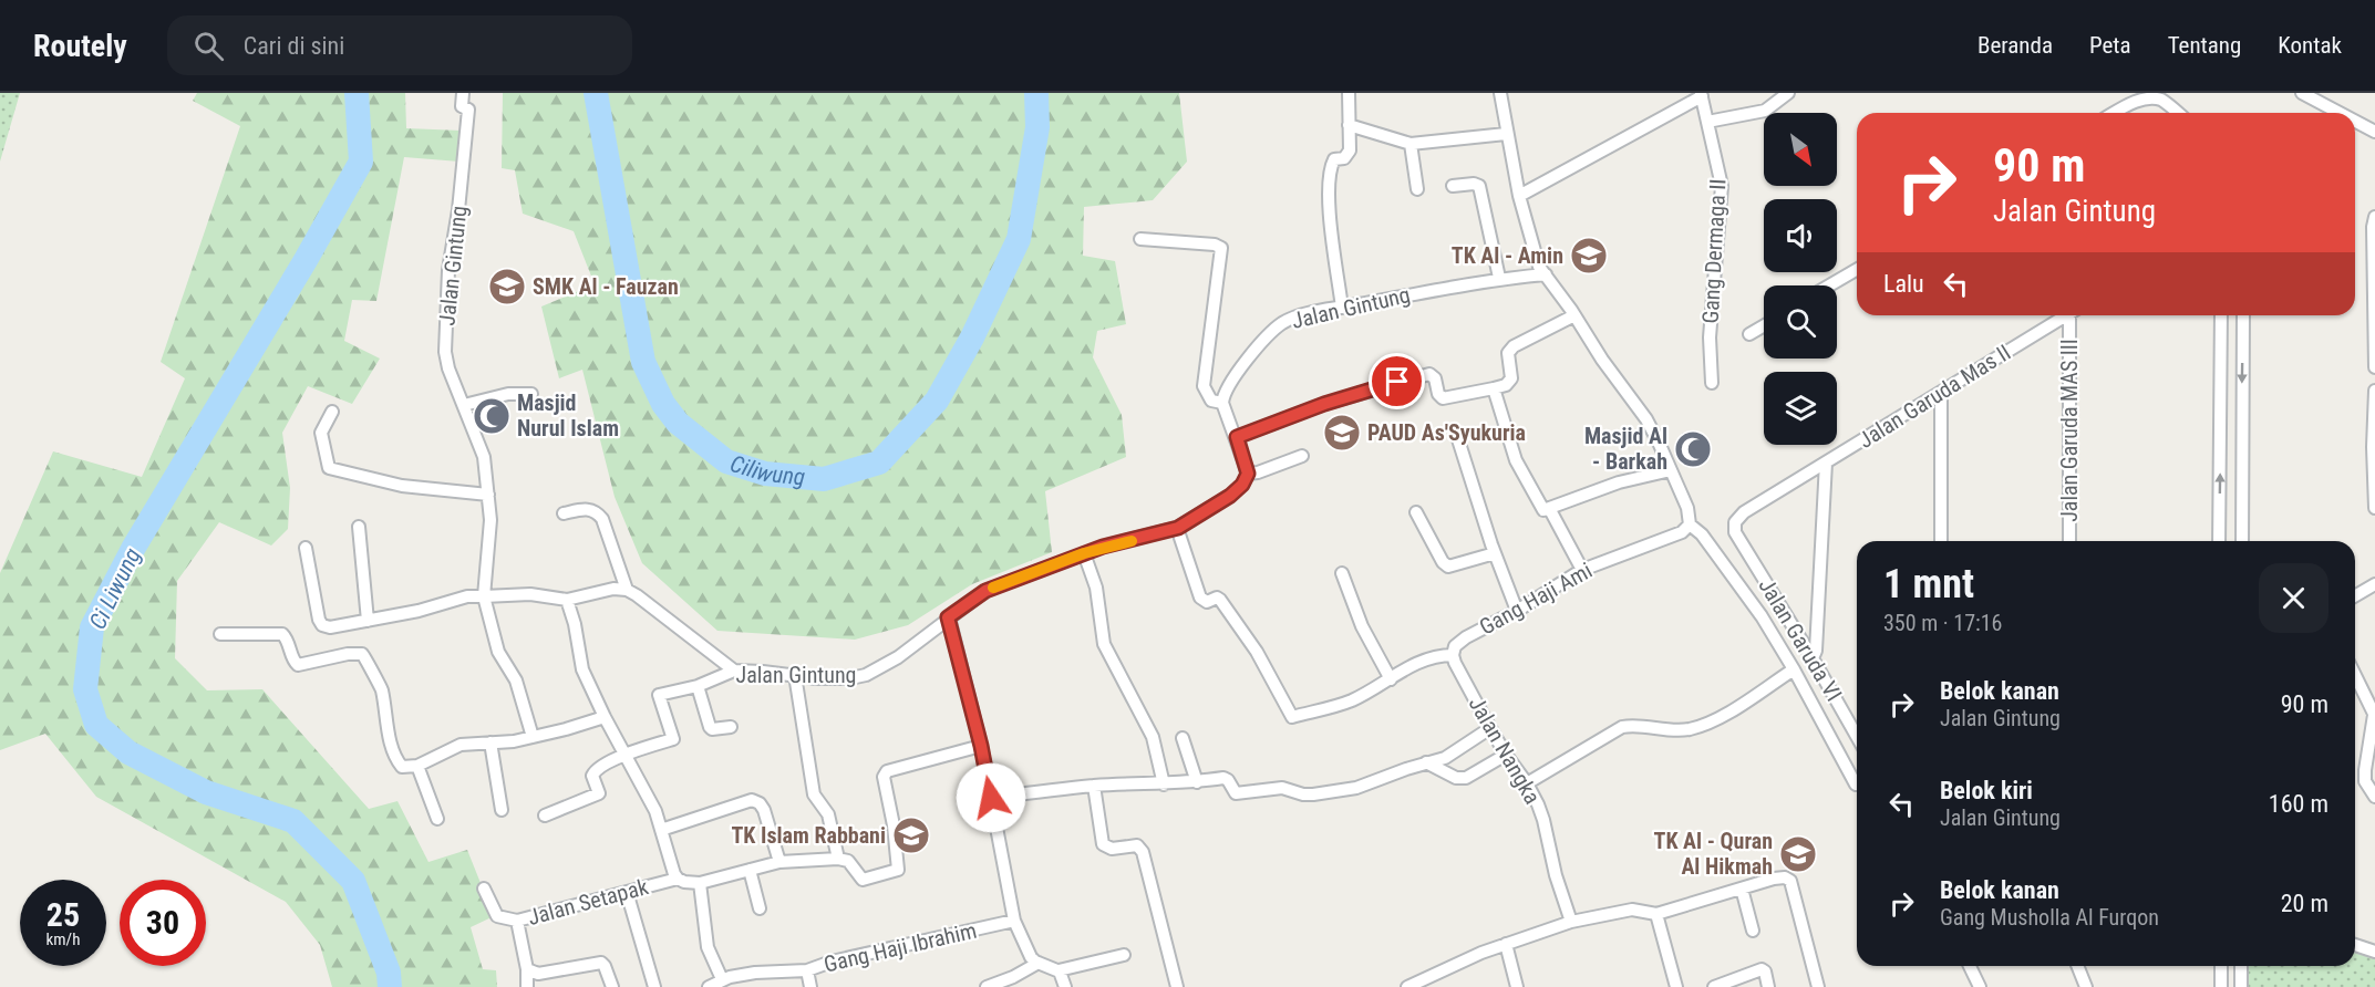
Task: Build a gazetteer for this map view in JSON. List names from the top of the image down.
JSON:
{
  "streets": {
    "street": [
      "Gang Dermaga II",
      "Jalan Gintung",
      "Jalan Garuda Mas II",
      "Jalan Garuda MAS III",
      "Gang Haji Ami",
      "Jalan Garuda VI",
      "Jalan Nangka",
      "Jalan Setapak",
      "Gang Haji Ibrahim"
    ]
  },
  "crossings": [
    ["Jalan Garuda Mas II", "Jalan Garuda VI"],
    ["Gang Haji Ami", "Jalan Nangka"]
  ],
  "water": ["Ciliwung", "Ci Liwung"],
  "places": {
    "school or university": [
      "TK Al - Amin",
      "SMK Al - Fauzan",
      "PAUD As'Syukuria",
      "TK Islam Rabbani",
      "TK Al - Quran Al Hikmah"
    ],
    "mosque": ["Masjid Nurul Islam", "Masjid Al - Barkah"]
  },
  "north": "bottom right",
  "page": {
    "header": "Routely",
    "search": "Cari di sini",
    "nav": [
      "Beranda",
      "Peta",
      "Tentang",
      "Kontak"
    ],
    "turn": ["90 m", "Jalan Gintung"],
    "then": "Lalu",
    "heading": ["1 mnt", "350 m · 17:16"],
    "list": [
      {
        "name": "Belok kanan",
        "note": "Jalan Gintung",
        "value": "90 m"
      },
      {
        "name": "Belok kiri",
        "note": "Jalan Gintung",
        "value": "160 m"
      },
      {
        "name": "Belok kanan",
        "note": "Gang Musholla Al Furqon",
        "value": "20 m"
      }
    ],
    "speed": "25 km/h",
    "limit": "30"
  }
}
